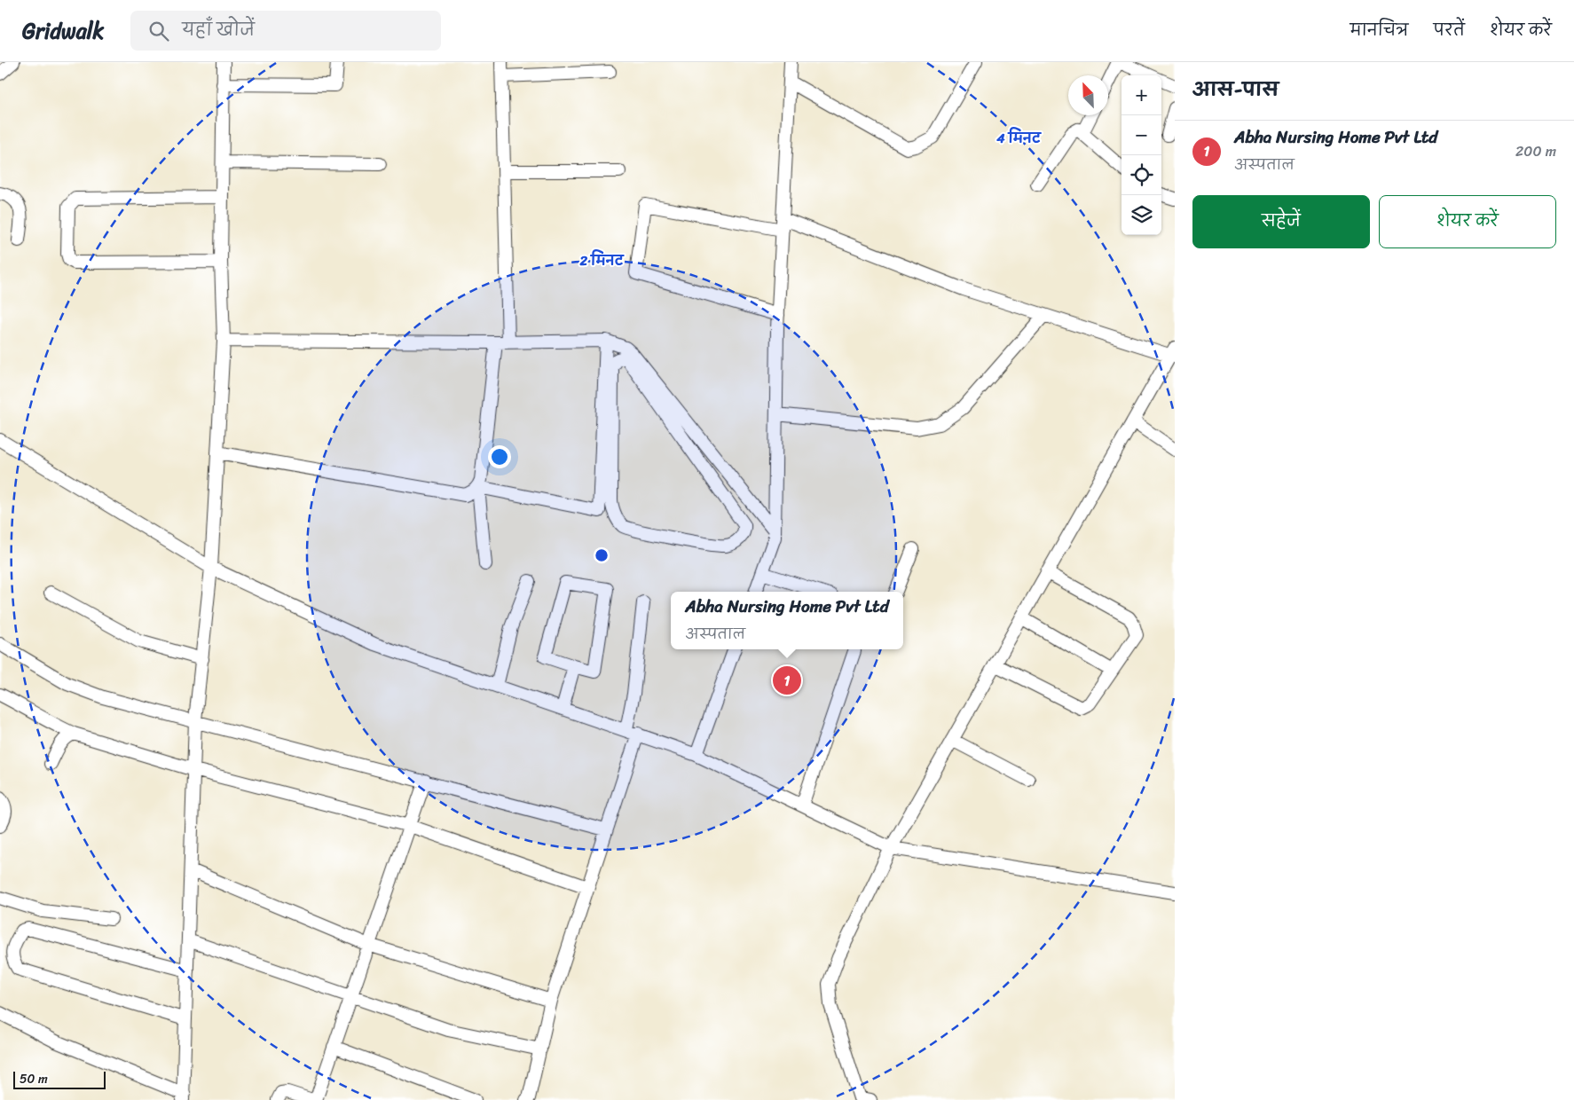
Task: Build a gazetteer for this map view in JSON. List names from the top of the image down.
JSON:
{
  "scale_bar": "50 m",
  "north": "top left",
  "page": {
    "header": "Gridwalk",
    "search": "यहाँ खोजें",
    "nav": ["मानचित्र", "परतें", "शेयर करें"],
    "heading": "आस-पास",
    "map_buttons": ["+", "−"],
    "list": [
      {
        "mark": "1",
        "name": "Abha Nursing Home Pvt Ltd",
        "note": "अस्पताल",
        "value": "200 m"
      }
    ],
    "buttons": ["सहेजें", "शेयर करें"],
    "popup": ["Abha Nursing Home Pvt Ltd", "अस्पताल"],
    "pins": "1",
    "scale": "50 m"
  },
  "rings": ["4 मिनट", "2 मिनट"]
}
